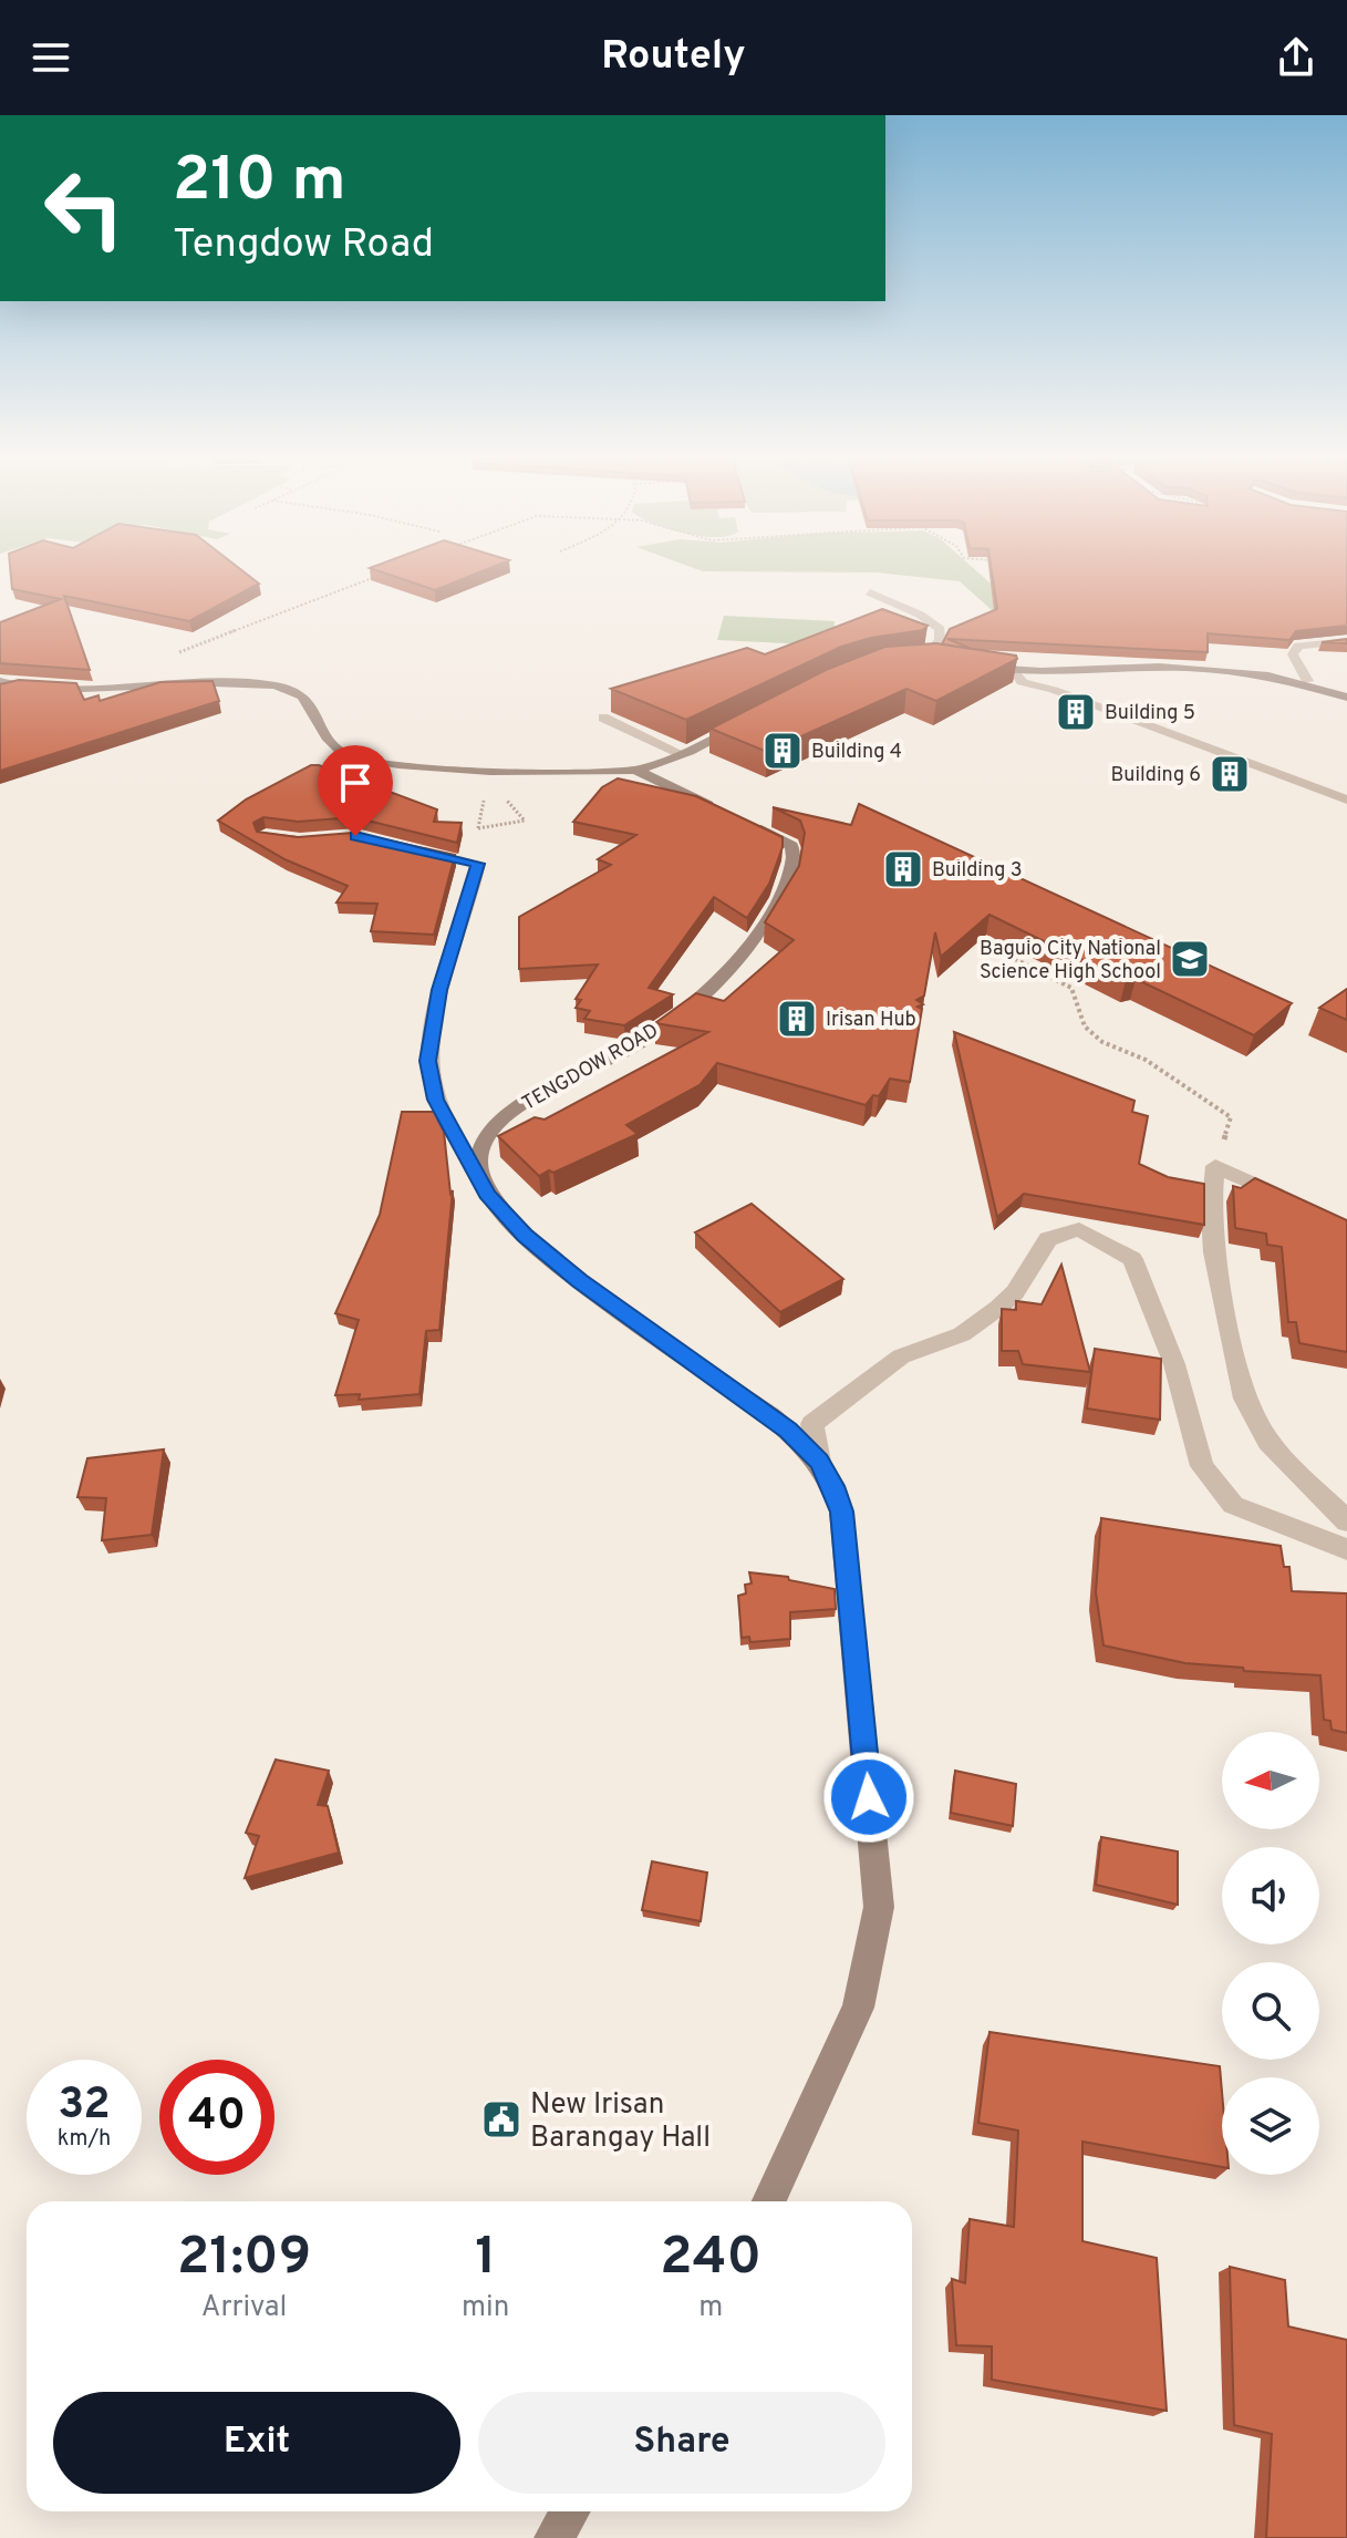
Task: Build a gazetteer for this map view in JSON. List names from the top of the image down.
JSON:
{
  "streets": {
    "street": ["TENGDOW ROAD"]
  },
  "places": {
    "building": [
      "Building 5",
      "Building 4",
      "Building 6",
      "Building 3",
      "Irisan Hub"
    ],
    "school or university": ["Baguio City National Science High School"],
    "public building": ["New Irisan Barangay Hall"]
  },
  "north": "left",
  "page": {
    "header": "Routely",
    "turn": ["210 m", "Tengdow Road"],
    "speed": "32 km/h",
    "limit": "40",
    "eta": [
      "21:09",
      "Arrival",
      "1",
      "min",
      "240",
      "m"
    ],
    "buttons": ["Exit", "Share"]
  }
}
